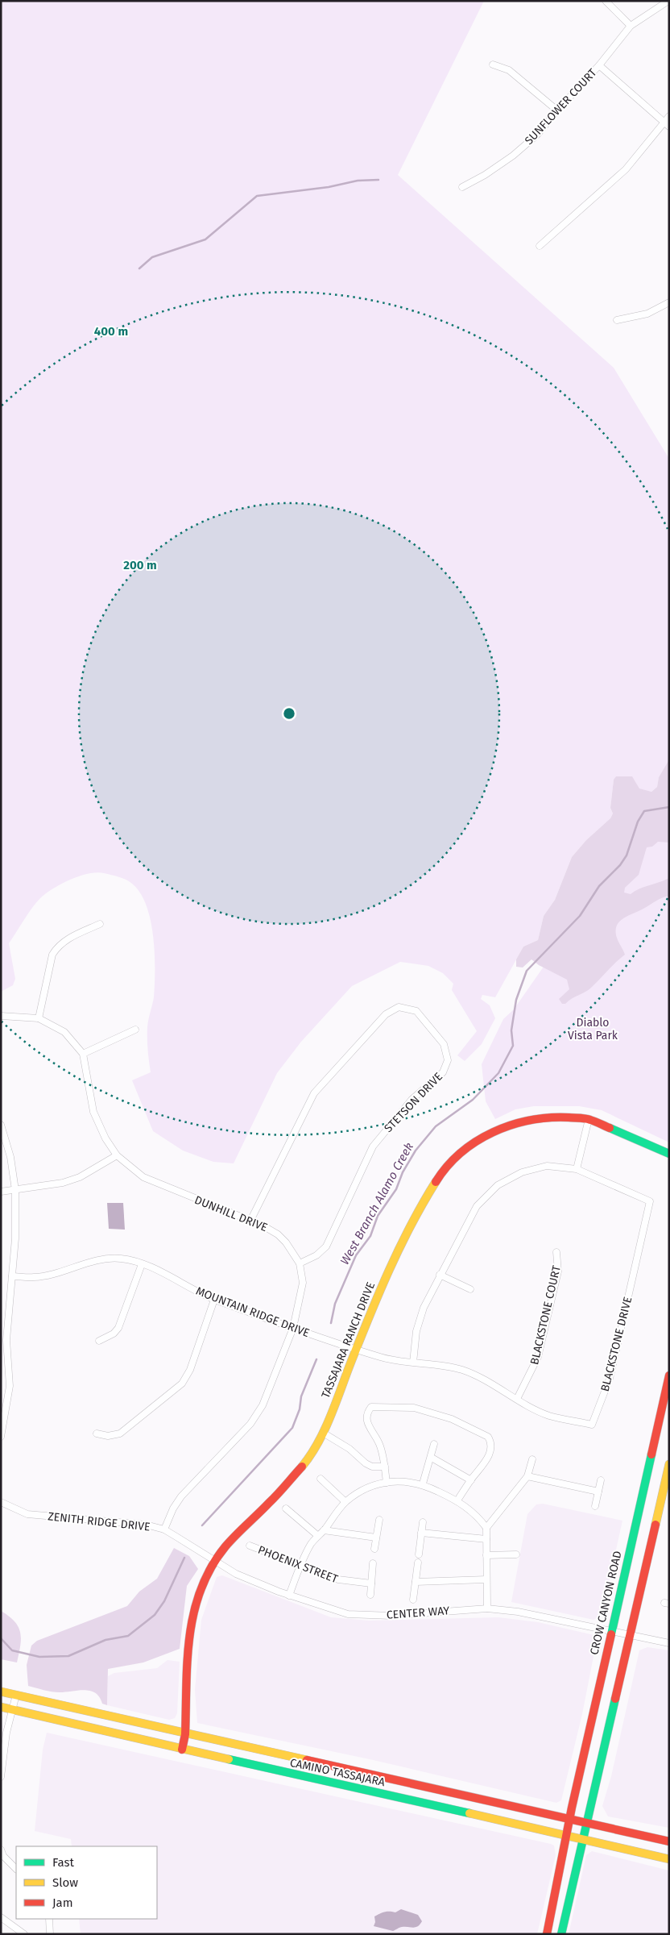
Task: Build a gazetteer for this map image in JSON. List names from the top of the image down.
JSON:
{
  "streets": {
    "main road": ["TASSAJARA RANCH DRIVE", "CROW CANYON ROAD", "CAMINO TASSAJARA"],
    "street": [
      "SUNFLOWER COURT",
      "STETSON DRIVE",
      "DUNHILL DRIVE",
      "MOUNTAIN RIDGE DRIVE",
      "BLACKSTONE COURT",
      "BLACKSTONE DRIVE",
      "ZENITH RIDGE DRIVE",
      "PHOENIX STREET",
      "CENTER WAY"
    ]
  },
  "crossings": [
    ["STETSON DRIVE", "DUNHILL DRIVE"],
    ["DUNHILL DRIVE", "MOUNTAIN RIDGE DRIVE"],
    ["DUNHILL DRIVE", "ZENITH RIDGE DRIVE"],
    ["MOUNTAIN RIDGE DRIVE", "TASSAJARA RANCH DRIVE"],
    ["MOUNTAIN RIDGE DRIVE", "BLACKSTONE DRIVE"],
    ["BLACKSTONE COURT", "BLACKSTONE DRIVE"],
    ["TASSAJARA RANCH DRIVE", "BLACKSTONE DRIVE"],
    ["TASSAJARA RANCH DRIVE", "ZENITH RIDGE DRIVE"],
    ["TASSAJARA RANCH DRIVE", "CENTER WAY"],
    ["TASSAJARA RANCH DRIVE", "CAMINO TASSAJARA"],
    ["ZENITH RIDGE DRIVE", "CENTER WAY"],
    ["CROW CANYON ROAD", "CENTER WAY"],
    ["CROW CANYON ROAD", "CAMINO TASSAJARA"]
  ],
  "water": ["West Branch Alamo Creek"],
  "parks": ["Diablo Vista Park"],
  "legend": ["Fast", "Slow", "Jam"],
  "rings": ["400 m", "200 m"]
}
